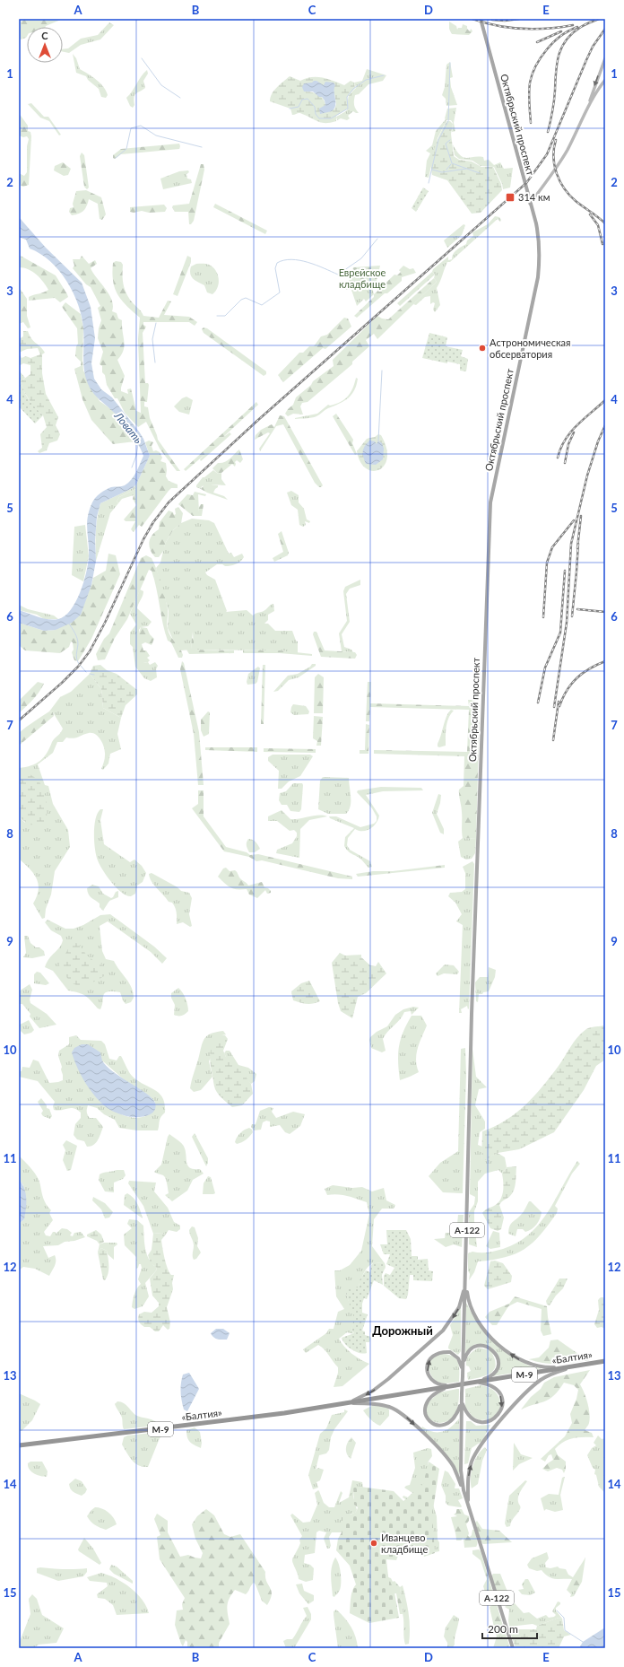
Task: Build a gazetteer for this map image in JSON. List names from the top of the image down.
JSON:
{
  "streets": {
    "highway": ["«Балтия»", "М-9"],
    "main road": ["Октябрьский проспект", "А-122"]
  },
  "crossings": [
    ["Октябрьский проспект", "А-122"],
    ["«Балтия»", "М-9"]
  ],
  "districts": ["Дорожный"],
  "water": ["Ловать"],
  "parks": ["Еврейское кладбище"],
  "places": {
    "transit": ["314 км"],
    "other": ["Aстрономическая обсерватория", "Иванцево кладбище"]
  },
  "scale_bar": "200 m",
  "north": "top",
  "grid": {
    "columns": [
      "A",
      "B",
      "C",
      "D",
      "E"
    ],
    "rows": [
      "1",
      "2",
      "3",
      "4",
      "5",
      "6",
      "7",
      "8",
      "9",
      "10",
      "11",
      "12",
      "13",
      "14",
      "15"
    ]
  }
}
